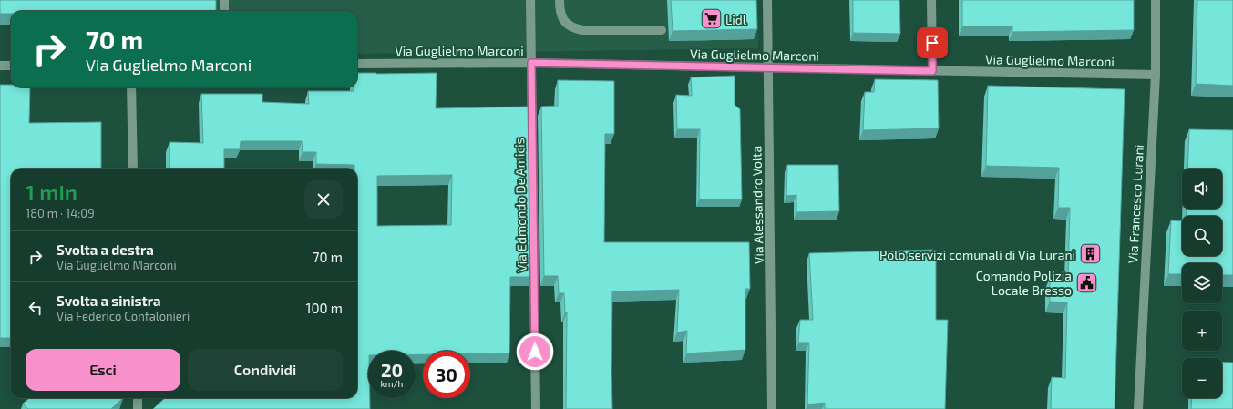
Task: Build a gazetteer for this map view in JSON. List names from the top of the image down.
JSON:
{
  "streets": {
    "street": [
      "Via Guglielmo Marconi",
      "Via Francesco Lurani",
      "Via Edmondo De Amicis",
      "Via Alessandro Volta"
    ]
  },
  "crossings": [
    ["Via Guglielmo Marconi", "Via Francesco Lurani"],
    ["Via Guglielmo Marconi", "Via Edmondo De Amicis"],
    ["Via Guglielmo Marconi", "Via Alessandro Volta"]
  ],
  "places": {
    "supermarket": ["Lidl"],
    "building": ["Polo servizi comunali di Via Lurani"],
    "public building": ["Comando Polizia Locale Bresso"]
  },
  "page": {
    "turn": ["70 m", "Via Guglielmo Marconi"],
    "map_buttons": ["+", "−"],
    "heading": ["1 min", "180 m · 14:09"],
    "list": [
      {
        "name": "Svolta a destra",
        "note": "Via Guglielmo Marconi",
        "value": "70 m"
      },
      {
        "name": "Svolta a sinistra",
        "note": "Via Federico Confalonieri",
        "value": "100 m"
      }
    ],
    "buttons": ["Esci", "Condividi"],
    "speed": "20 km/h",
    "limit": "30"
  }
}
